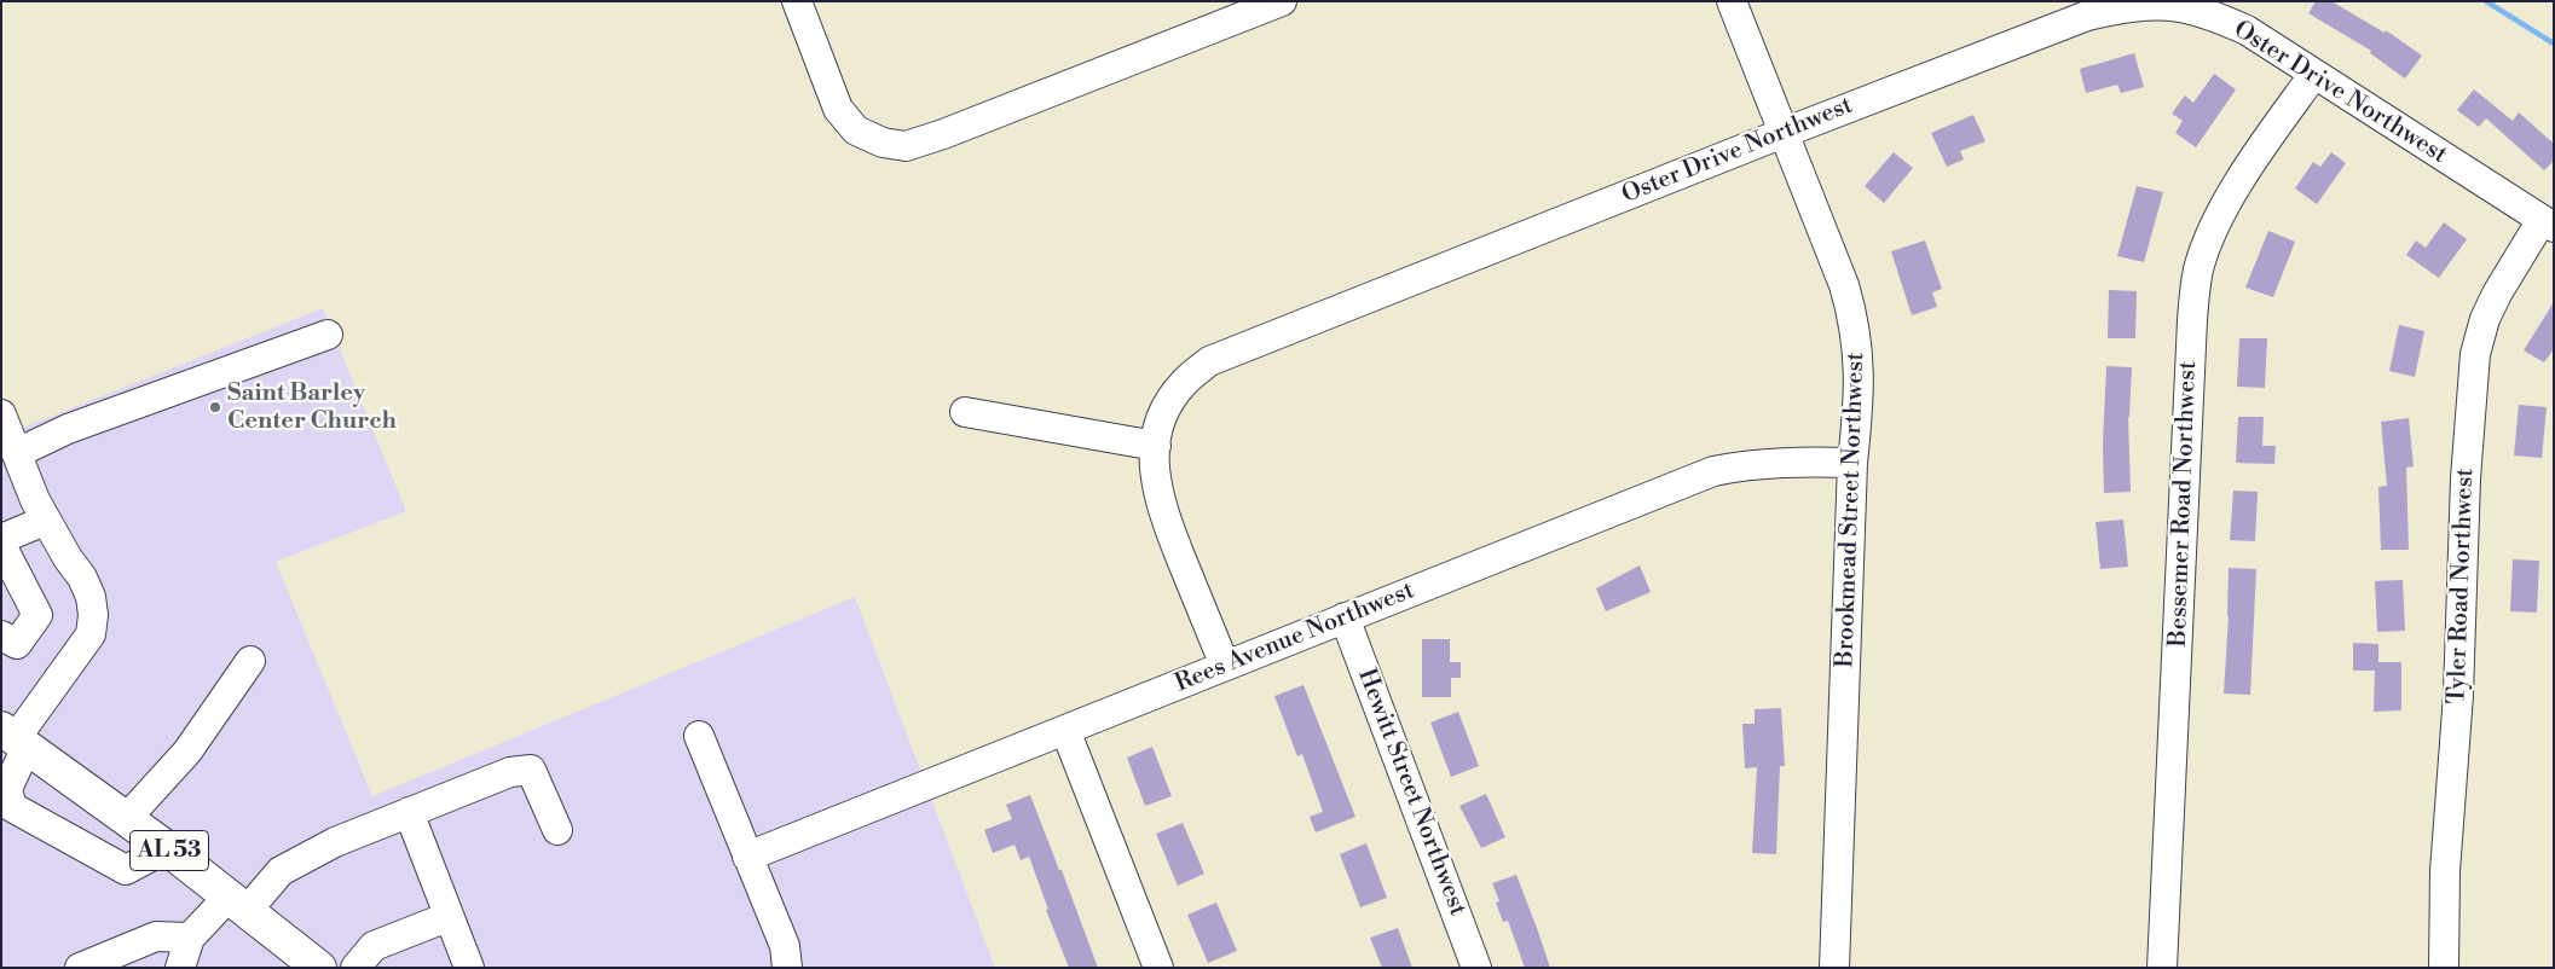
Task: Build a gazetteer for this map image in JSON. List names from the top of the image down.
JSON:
{
  "streets": {
    "main road": ["AL 53"],
    "street": [
      "Oster Drive Northwest",
      "Bessemer Road Northwest",
      "Brookmead Street Northwest",
      "Tyler Road Northwest",
      "Rees Avenue Northwest",
      "Hewitt Street Northwest"
    ]
  },
  "crossings": [
    ["Oster Drive Northwest", "Bessemer Road Northwest"],
    ["Oster Drive Northwest", "Brookmead Street Northwest"],
    ["Oster Drive Northwest", "Tyler Road Northwest"],
    ["Oster Drive Northwest", "Rees Avenue Northwest"],
    ["Brookmead Street Northwest", "Rees Avenue Northwest"],
    ["Rees Avenue Northwest", "Hewitt Street Northwest"]
  ],
  "places": ["Saint Barley Center Church"]
}
